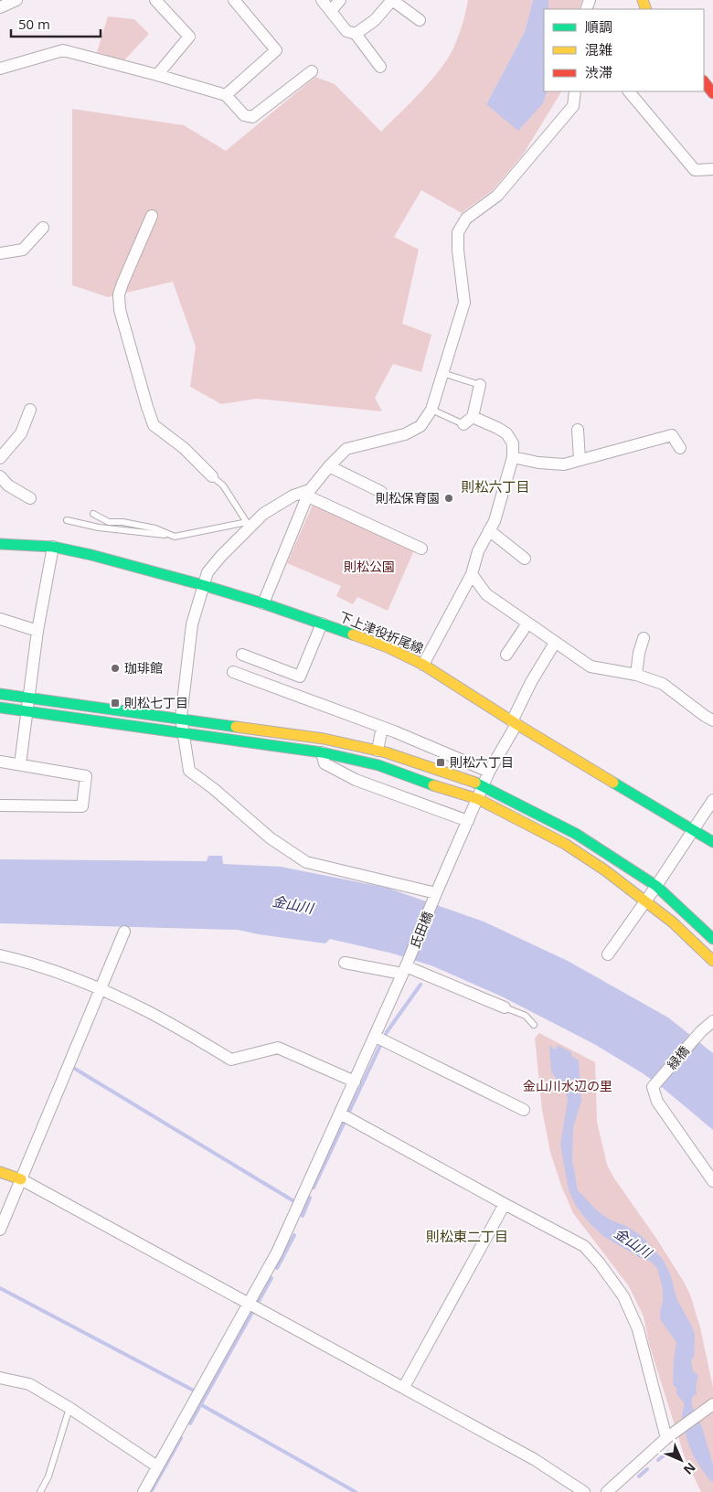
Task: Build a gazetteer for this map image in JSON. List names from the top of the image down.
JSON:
{
  "streets": {
    "street": ["下上津役折尾線", "氏田橋", "緑橋"]
  },
  "crossings": [
    ["下上津役折尾線", "氏田橋"]
  ],
  "districts": ["則松六丁目", "則松東二丁目"],
  "water": ["金山川"],
  "parks": ["則松公園", "金山川水辺の里"],
  "places": {
    "other": ["則松保育園", "珈琲館"],
    "transit": ["則松七丁目", "則松六丁目"]
  },
  "legend": ["順調", "混雑", "渋滞"],
  "scale_bar": "50 m",
  "north": "bottom right"
}
